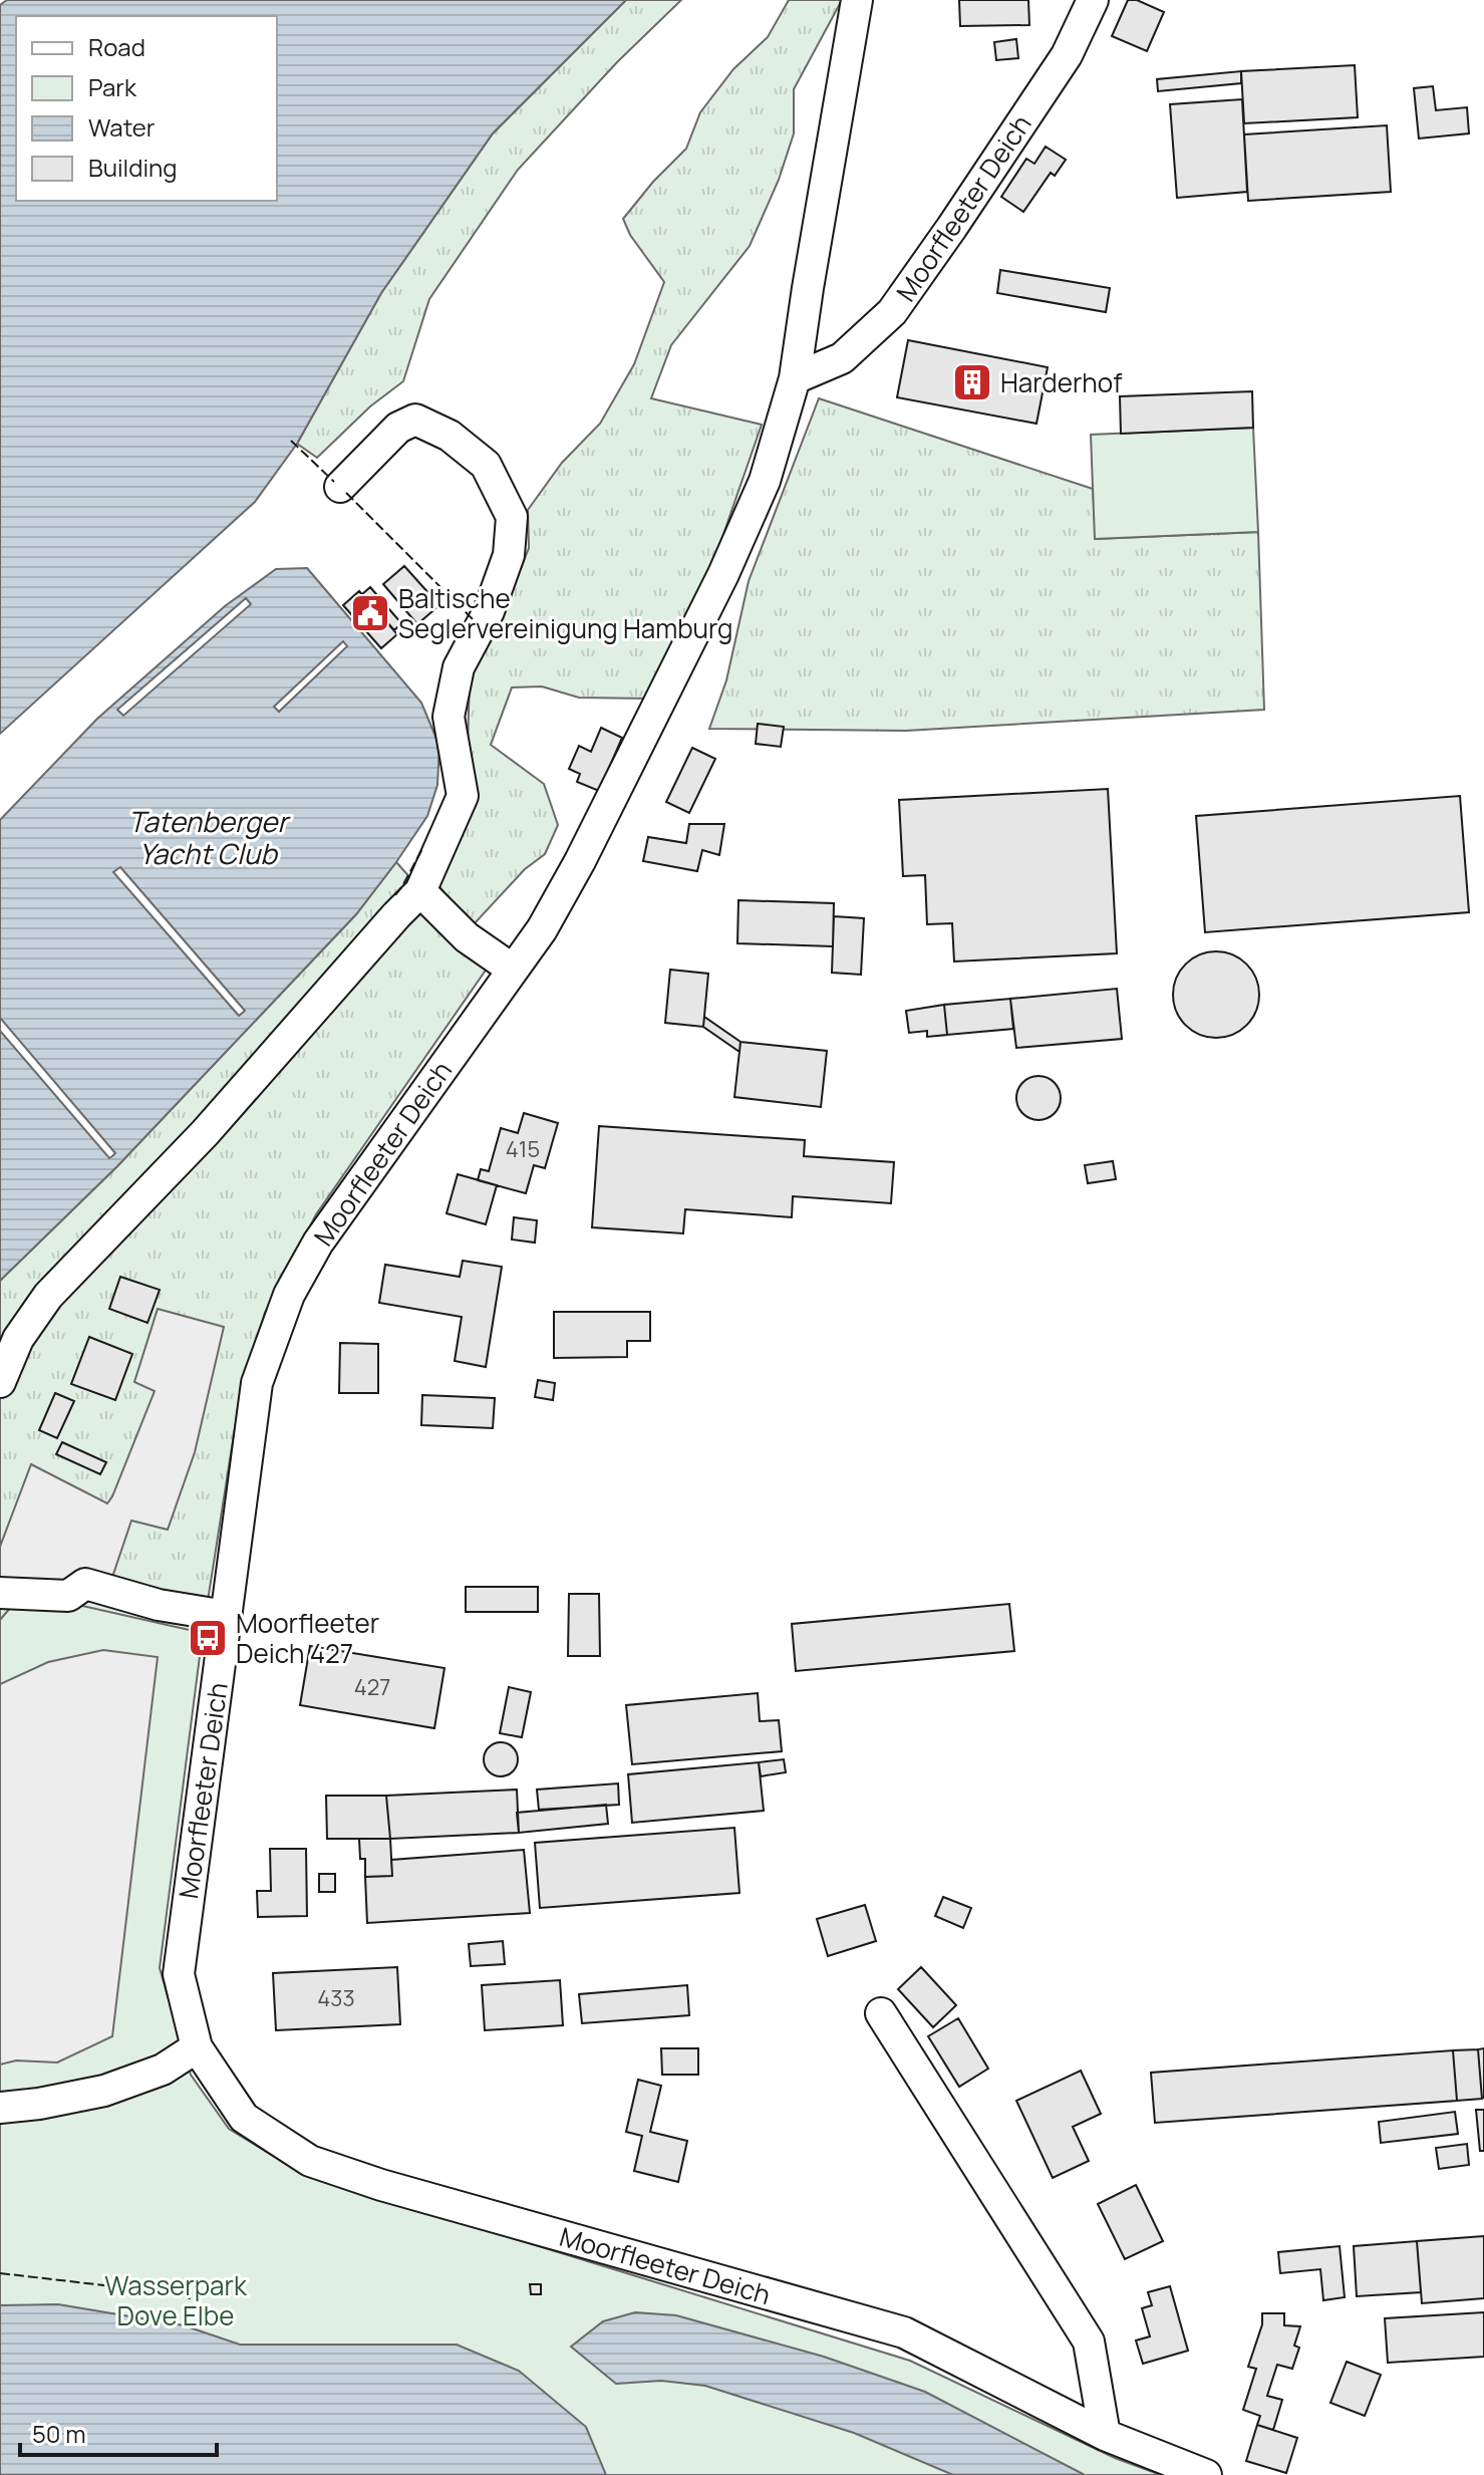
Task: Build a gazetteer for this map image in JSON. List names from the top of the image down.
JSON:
{
  "streets": {
    "street": ["Moorfleeter Deich"]
  },
  "water": ["Tatenberger Yacht Club"],
  "parks": ["Wasserpark Dove Elbe"],
  "places": {
    "building": ["Harderhof"],
    "public building": ["Baltische Seglervereinigung Hamburg"],
    "bus stop": ["Moorfleeter Deich 427"]
  },
  "house_numbers": ["415", "427", "433"],
  "legend": [
    "Road",
    "Park",
    "Water",
    "Building"
  ],
  "scale_bar": "50 m"
}
